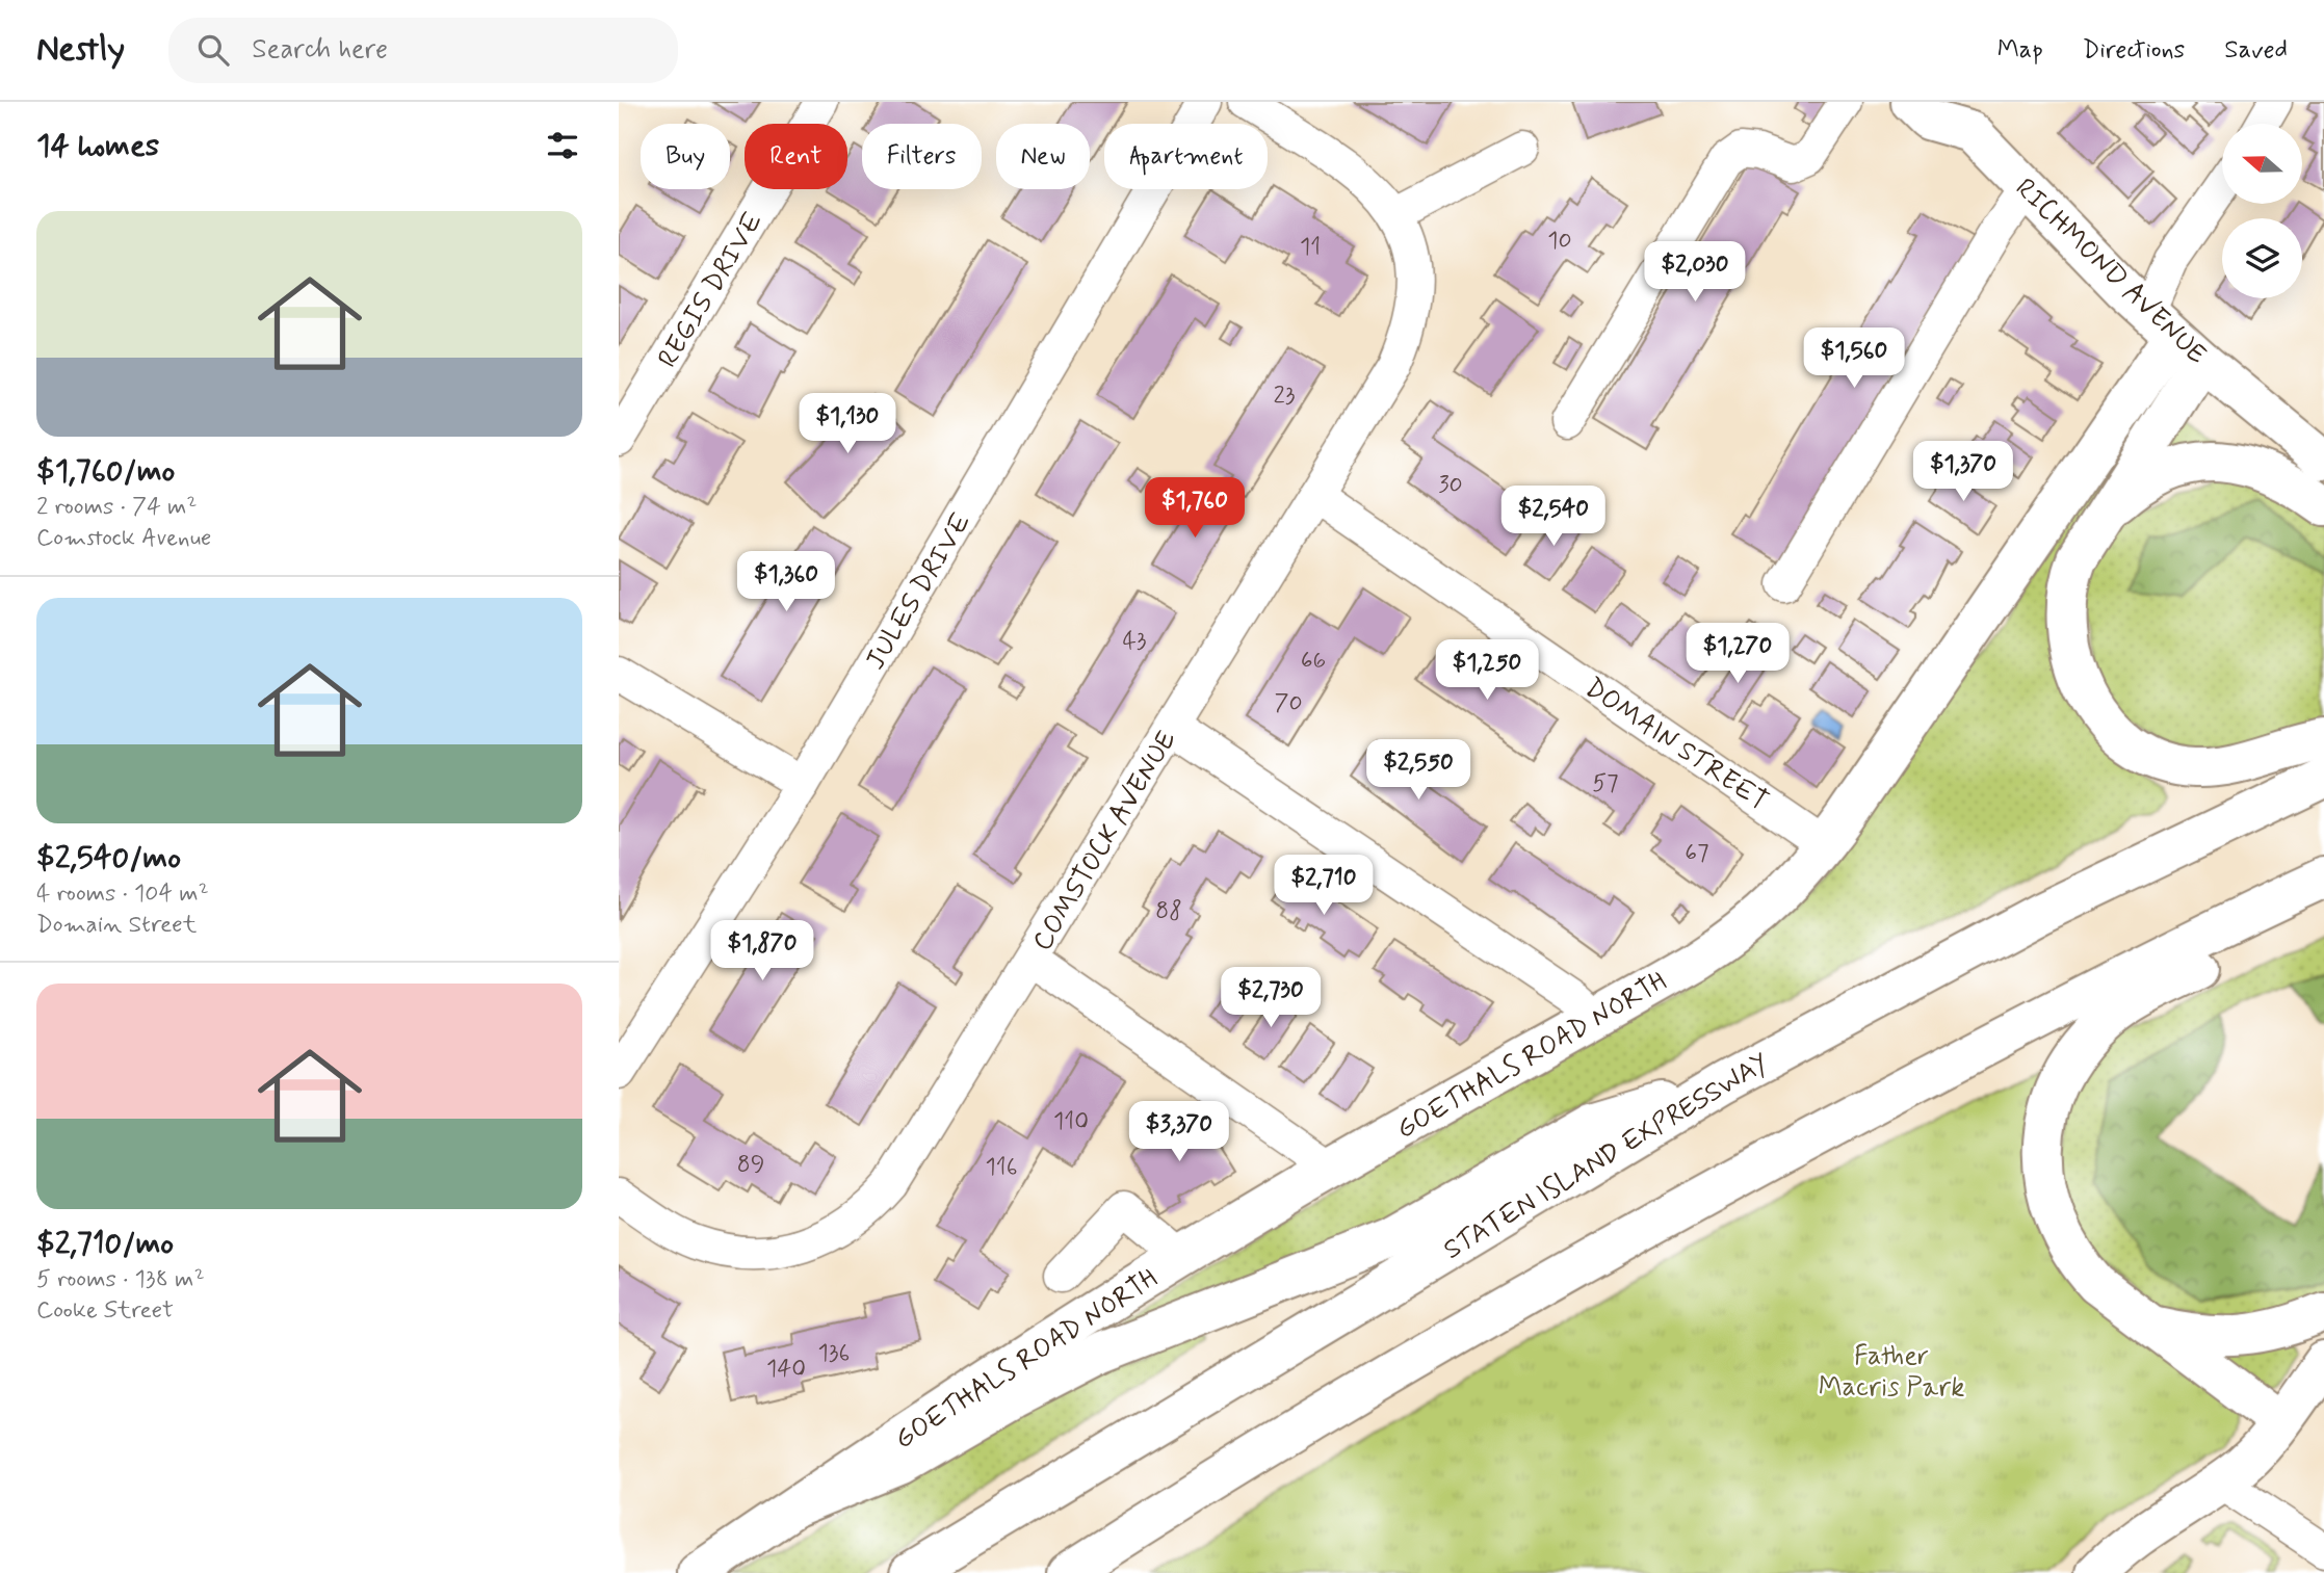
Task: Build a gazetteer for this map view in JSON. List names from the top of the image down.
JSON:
{
  "streets": {
    "main road": ["RICHMOND AVENUE", "GOETHALS ROAD NORTH", "STATEN ISLAND EXPRESSWAY"],
    "street": [
      "REGIS DRIVE",
      "JULES DRIVE",
      "DOMAIN STREET",
      "COMSTOCK AVENUE"
    ]
  },
  "crossings": [
    ["RICHMOND AVENUE", "GOETHALS ROAD NORTH"],
    ["DOMAIN STREET", "COMSTOCK AVENUE"],
    ["DOMAIN STREET", "GOETHALS ROAD NORTH"]
  ],
  "parks": ["Father Macris Park"],
  "house_numbers": [
    "10",
    "11",
    "23",
    "30",
    "43",
    "66",
    "70",
    "57",
    "67",
    "88",
    "110",
    "89",
    "116",
    "136",
    "140"
  ],
  "north": "left",
  "page": {
    "header": "Nestly",
    "search": "Search here",
    "nav": ["Map", "Directions", "Saved"],
    "heading": "14 homes",
    "chip": [
      "Buy",
      "Rent",
      "Filters",
      "New",
      "Apartment"
    ],
    "list": [
      {
        "name": "$1,760/mo",
        "note": "2 rooms · 74 m² · Comstock Avenue"
      },
      {
        "name": "$2,540/mo",
        "note": "4 rooms · 104 m² · Domain Street"
      },
      {
        "name": "$2,710/mo",
        "note": "5 rooms · 138 m² · Cooke Street"
      }
    ],
    "price": [
      "$2,030",
      "$1,560",
      "$1,130",
      "$1,370",
      "$1,760",
      "$2,540",
      "$1,360",
      "$1,270",
      "$1,250",
      "$2,550",
      "$2,710",
      "$1,870",
      "$2,730",
      "$3,370"
    ]
  }
}
